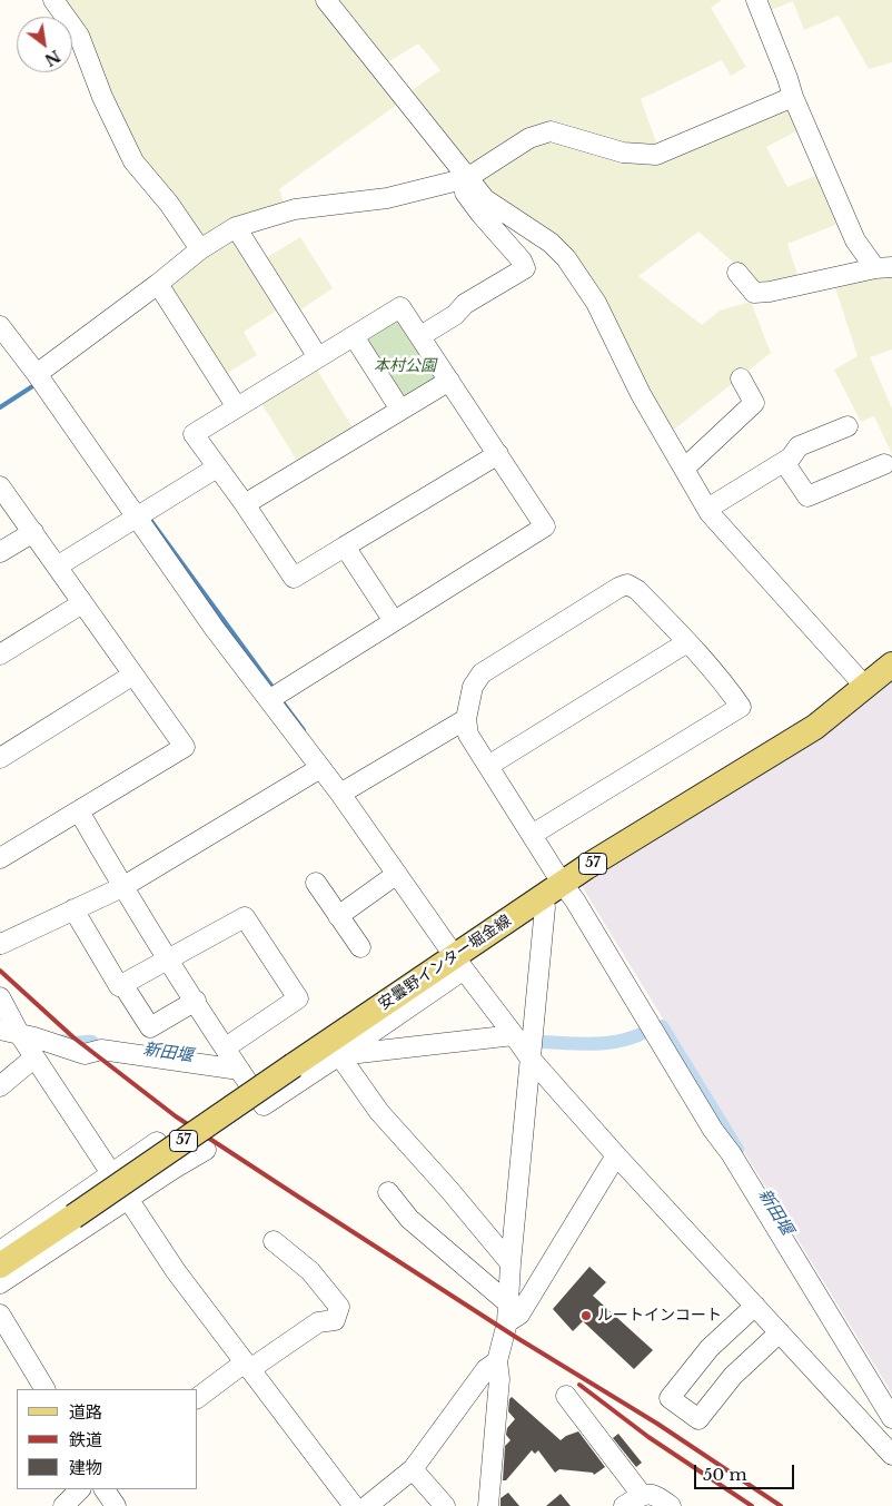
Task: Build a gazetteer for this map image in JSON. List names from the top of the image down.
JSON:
{
  "streets": {
    "main road": ["57", "安曇野インター堀金線"]
  },
  "water": ["新田堰"],
  "parks": ["本村公園"],
  "places": ["ルートインコート"],
  "legend": ["道路", "鉄道", "建物"],
  "scale_bar": "50 m",
  "north": "bottom right"
}
